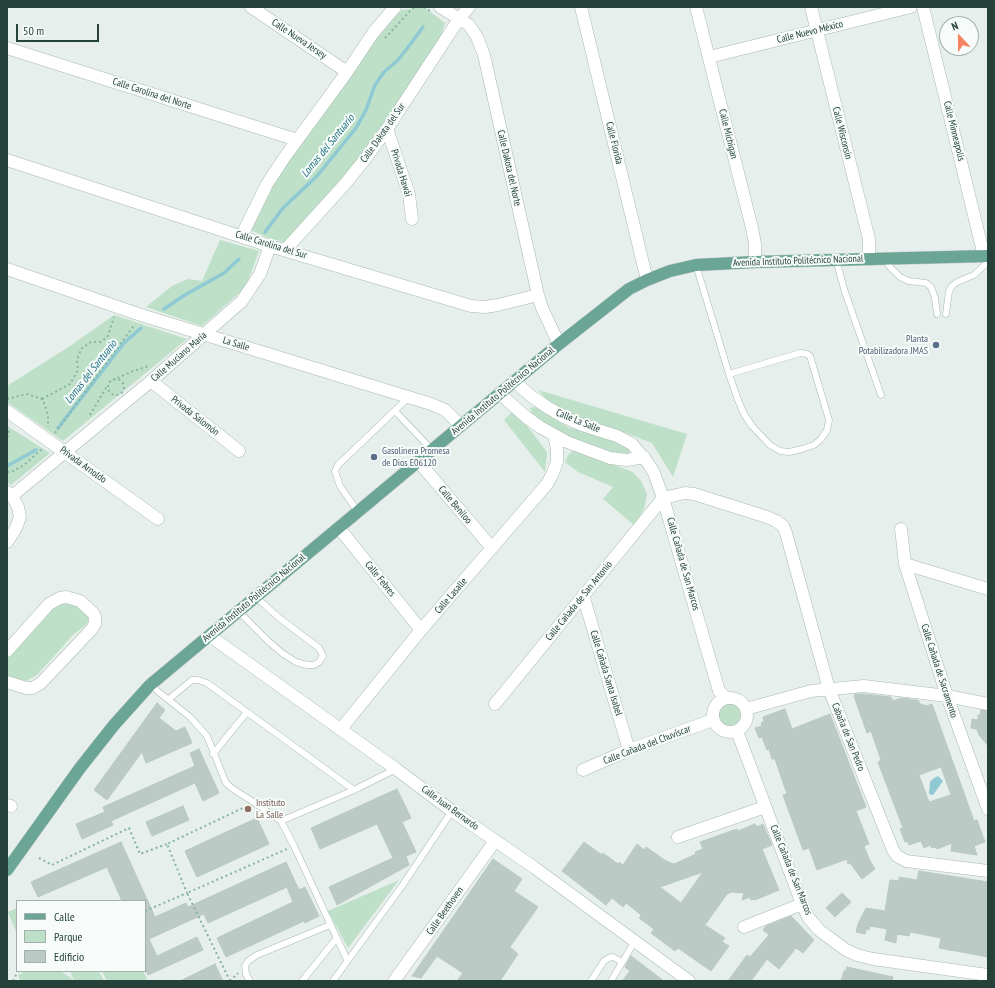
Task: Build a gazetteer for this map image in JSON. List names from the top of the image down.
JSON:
{
  "streets": {
    "main road": ["Avenida Instituto Politécnico Nacional"],
    "street": [
      "Calle Nuevo México",
      "Calle Nueva Jersey",
      "Calle Carolina del Norte",
      "Calle Minneapolis",
      "Calle Dakota del Sur",
      "Calle Wisconsin",
      "Calle Míchigan",
      "Calle Florida",
      "Calle Dakota del Norte",
      "Privada Hawái",
      "Calle Carolina del Sur",
      "La Salle",
      "Calle Muciano María",
      "Privada Salomón",
      "Calle La Salle",
      "Privada Arnoldo",
      "Calle Beniloo",
      "Calle Cañada de San Marcos",
      "Calle Febres",
      "Calle Lasalle",
      "Calle Cañada de San Antonio",
      "Calle Cañada de Sacramento",
      "Calle Cañada Santa Isabel",
      "Cabaña de San Pedro",
      "Calle Cañada del Chuvíscar",
      "Calle Juan Bernardo",
      "Calle Beethoven"
    ]
  },
  "crossings": [
    ["Calle Nuevo México", "Calle Wisconsin"],
    ["Calle Nuevo México", "Calle Míchigan"],
    ["Calle Minneapolis", "Avenida Instituto Politécnico Nacional"],
    ["Calle Dakota del Sur", "Calle Dakota del Norte"],
    ["Calle Dakota del Sur", "Privada Hawái"],
    ["Calle Dakota del Sur", "Calle Carolina del Sur"],
    ["Calle Wisconsin", "Avenida Instituto Politécnico Nacional"],
    ["Calle Míchigan", "Avenida Instituto Politécnico Nacional"],
    ["Calle Florida", "Avenida Instituto Politécnico Nacional"],
    ["Calle Dakota del Norte", "Calle Carolina del Sur"],
    ["Calle Dakota del Norte", "Avenida Instituto Politécnico Nacional"],
    ["Calle Carolina del Sur", "Calle Muciano María"],
    ["Avenida Instituto Politécnico Nacional", "La Salle"],
    ["Avenida Instituto Politécnico Nacional", "Calle La Salle"],
    ["Avenida Instituto Politécnico Nacional", "Calle Beniloo"],
    ["Avenida Instituto Politécnico Nacional", "Calle Febres"],
    ["Avenida Instituto Politécnico Nacional", "Calle Juan Bernardo"],
    ["La Salle", "Calle Muciano María"],
    ["Calle Muciano María", "Privada Salomón"],
    ["Calle Muciano María", "Privada Arnoldo"],
    ["Calle La Salle", "Calle Cañada de San Marcos"],
    ["Calle La Salle", "Calle Cañada de San Antonio"],
    ["Calle La Salle", "Cabaña de San Pedro"],
    ["Calle Beniloo", "Calle Lasalle"],
    ["Calle Cañada de San Marcos", "Calle Cañada de San Antonio"],
    ["Calle Cañada de San Marcos", "Cabaña de San Pedro"],
    ["Calle Cañada de San Marcos", "Calle Cañada del Chuvíscar"],
    ["Calle Febres", "Calle Lasalle"],
    ["Calle Lasalle", "Calle Juan Bernardo"],
    ["Calle Cañada de San Antonio", "Calle Cañada Santa Isabel"],
    ["Calle Cañada de San Antonio", "Cabaña de San Pedro"],
    ["Calle Cañada Santa Isabel", "Calle Cañada del Chuvíscar"],
    ["Calle Juan Bernardo", "Calle Beethoven"]
  ],
  "water": ["Lomas del Santuario"],
  "places": ["Planta Potabilizadora JMAS", "Gasolinera Promesa de Dios E06120", "Instituto La Salle"],
  "legend": ["Calle", "Parque", "Edificio"],
  "scale_bar": "50 m",
  "north": "top"
}
